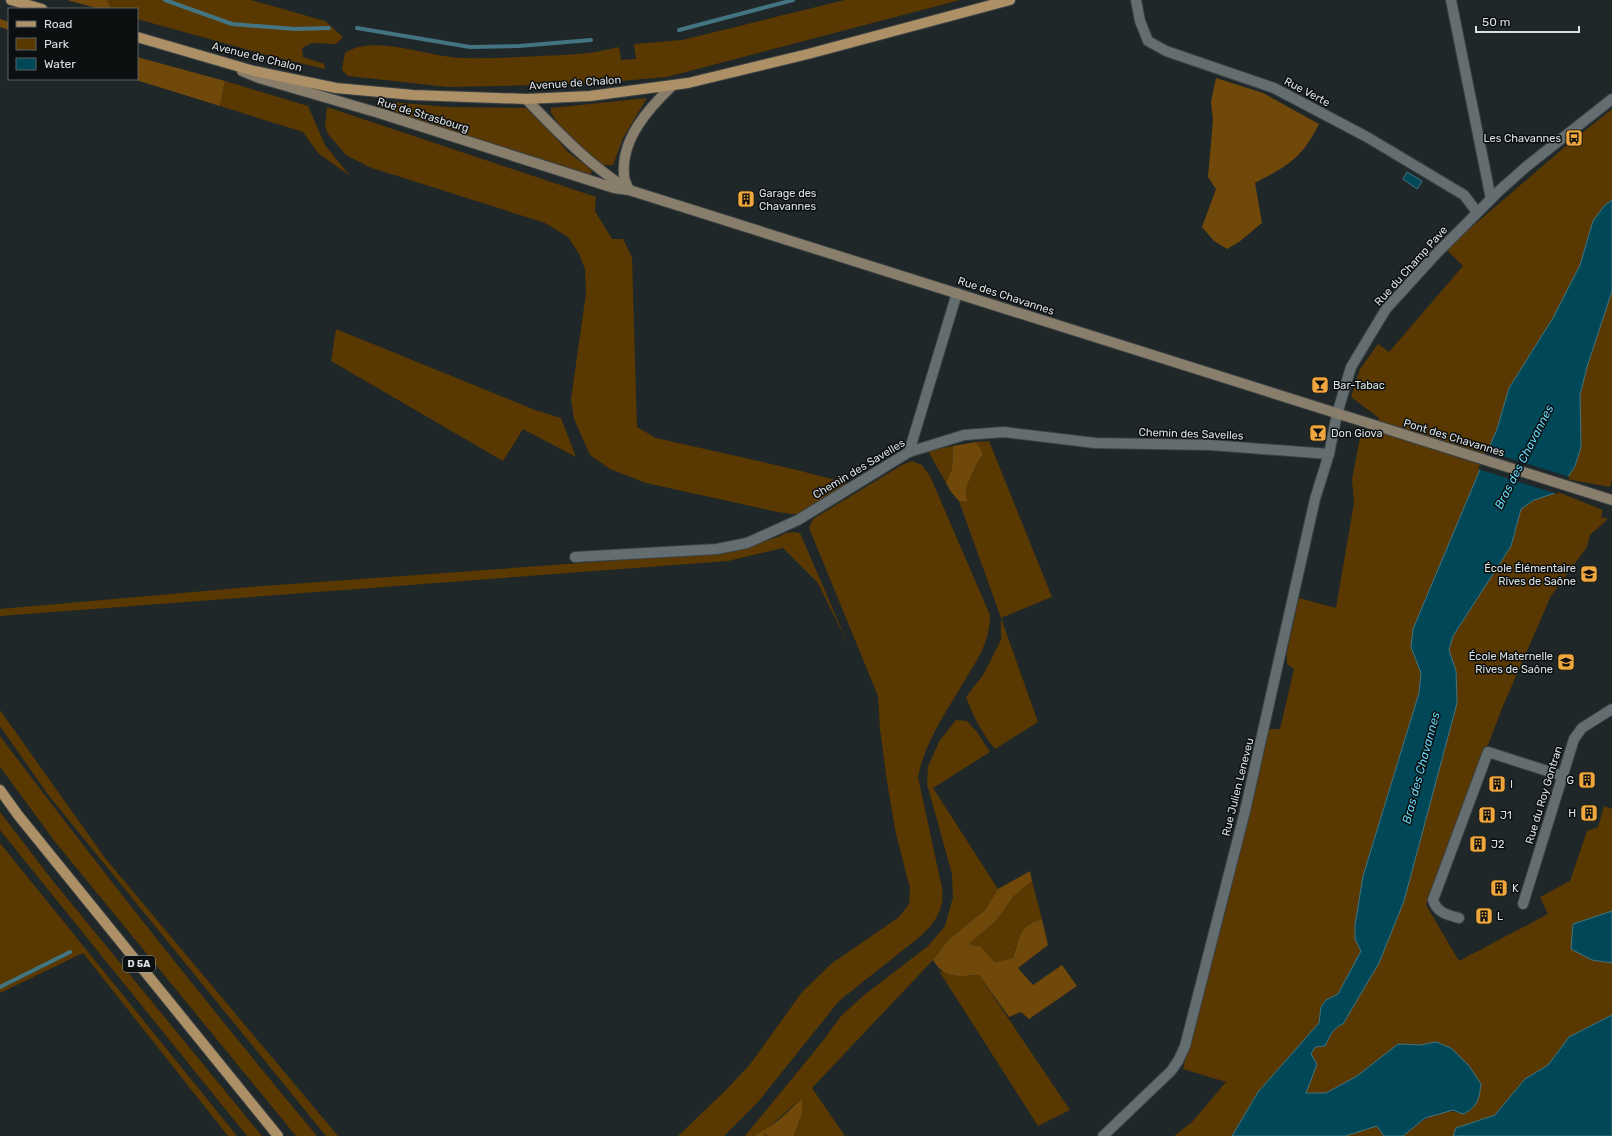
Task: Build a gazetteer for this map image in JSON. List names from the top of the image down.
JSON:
{
  "streets": {
    "main road": [
      "Avenue de Chalon",
      "Rue de Strasbourg",
      "Rue des Chavannes",
      "Pont des Chavannes",
      "D 5A"
    ],
    "street": [
      "Rue Verte",
      "Rue du Champ Pave",
      "Chemin des Savelles",
      "Rue Julien Leneveu",
      "Rue du Roy Gontran"
    ]
  },
  "crossings": [
    ["Avenue de Chalon", "Rue de Strasbourg"],
    ["Rue Verte", "Rue du Champ Pave"],
    ["Rue de Strasbourg", "Rue des Chavannes"],
    ["Rue du Champ Pave", "Rue des Chavannes"],
    ["Rue du Champ Pave", "Rue Julien Leneveu"],
    ["Rue des Chavannes", "Pont des Chavannes"],
    ["Rue des Chavannes", "Rue Julien Leneveu"],
    ["Chemin des Savelles", "Rue Julien Leneveu"]
  ],
  "water": ["Bras des Chavannes"],
  "places": {
    "bus stop": ["Les Chavannes"],
    "building": [
      "Garage des Chavannes",
      "G",
      "I",
      "H",
      "J1",
      "J2",
      "K",
      "L"
    ],
    "bar": ["Bar-Tabac", "Don Giova"],
    "school or university": ["École Élémentaire Rives de Saône", "École Maternelle Rives de Saône"]
  },
  "legend": ["Road", "Park", "Water"],
  "scale_bar": "50 m"
}
